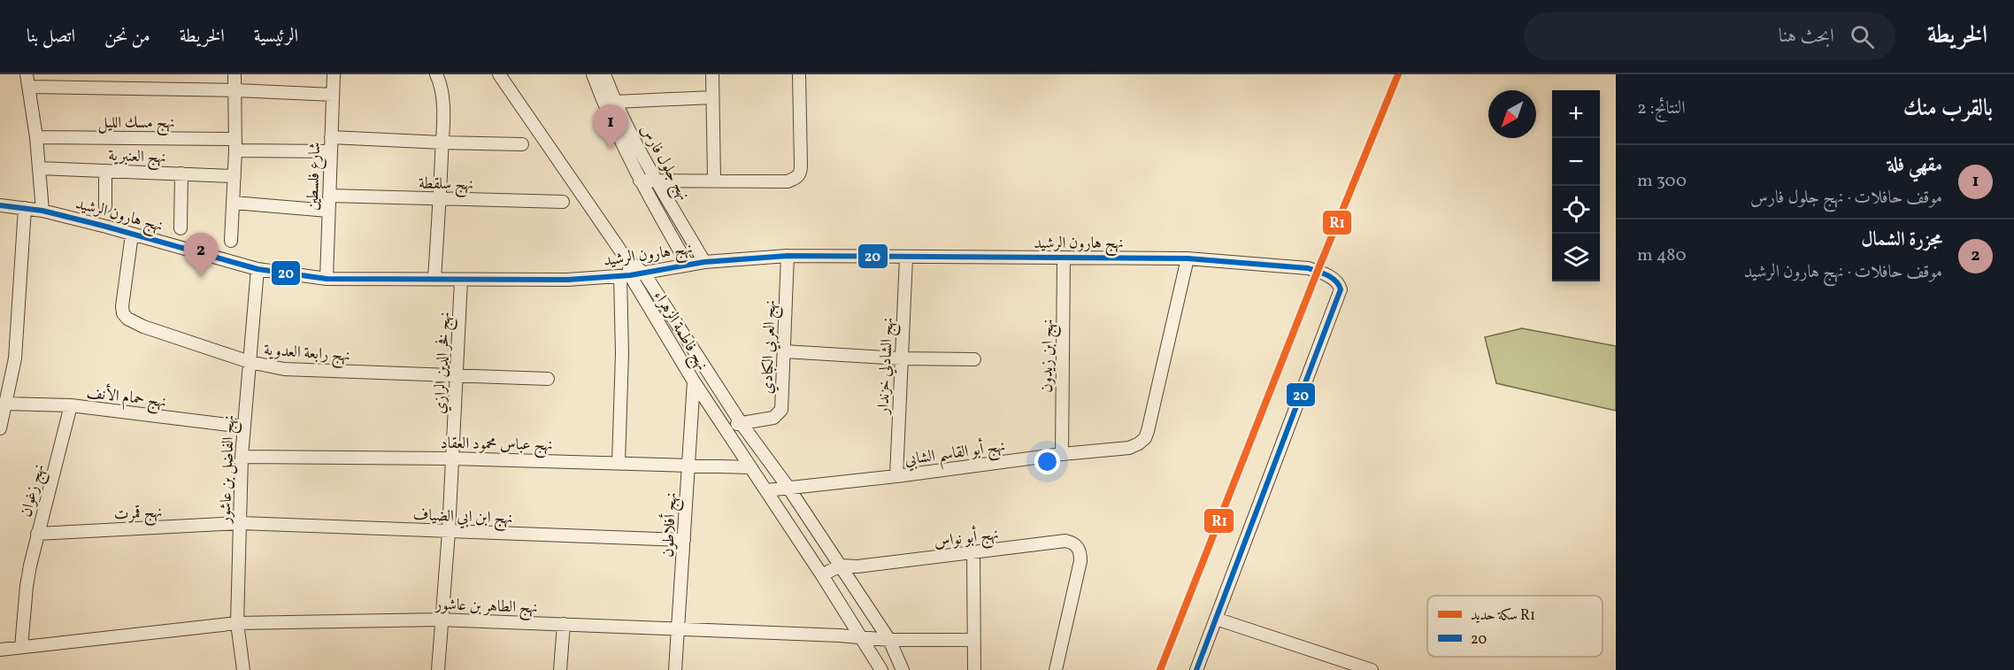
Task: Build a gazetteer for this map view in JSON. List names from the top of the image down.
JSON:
{
  "streets": {
    "street": [
      "نهج مسك الليل",
      "نهج العنبرية",
      "نهج جلول فارس",
      "شارع فلسطين",
      "نهج سلقطة",
      "نهج هارون الرشيد",
      "نهج فاطمة الزهراء",
      "نهج العربي الكبادي",
      "نهج رابعة العدوية",
      "نهج ابن زيدون",
      "نهج فخر الدين الرازي",
      "نهج الشادلي خزندار",
      "نهج حمام الأنف",
      "نهج عباس محمود العقاد",
      "نهج أبو القاسم الشابي",
      "نهج الفاضل بن عاشور",
      "نهج زغوان",
      "نهج قمرت",
      "نهج ابن ابي الضياف",
      "نهج أفلاطون",
      "نهج أبو نواس",
      "نهج الطاهر بن عاشور"
    ]
  },
  "crossings": [
    ["نهج مسك الليل", "شارع فلسطين"],
    ["نهج جلول فارس", "نهج هارون الرشيد"],
    ["شارع فلسطين", "نهج سلقطة"],
    ["شارع فلسطين", "نهج هارون الرشيد"],
    ["نهج هارون الرشيد", "نهج فاطمة الزهراء"],
    ["نهج هارون الرشيد", "نهج العربي الكبادي"],
    ["نهج هارون الرشيد", "نهج رابعة العدوية"],
    ["نهج هارون الرشيد", "نهج ابن زيدون"],
    ["نهج هارون الرشيد", "نهج فخر الدين الرازي"],
    ["نهج هارون الرشيد", "نهج الشادلي خزندار"],
    ["نهج هارون الرشيد", "نهج أبو القاسم الشابي"],
    ["نهج هارون الرشيد", "نهج الفاضل بن عاشور"],
    ["نهج فاطمة الزهراء", "نهج العربي الكبادي"],
    ["نهج فاطمة الزهراء", "نهج عباس محمود العقاد"],
    ["نهج فاطمة الزهراء", "نهج أبو القاسم الشابي"],
    ["نهج فاطمة الزهراء", "نهج أفلاطون"],
    ["نهج فاطمة الزهراء", "نهج أبو نواس"],
    ["نهج فاطمة الزهراء", "نهج الطاهر بن عاشور"],
    ["نهج رابعة العدوية", "نهج فخر الدين الرازي"],
    ["نهج رابعة العدوية", "نهج الفاضل بن عاشور"],
    ["نهج ابن زيدون", "نهج أبو القاسم الشابي"],
    ["نهج فخر الدين الرازي", "نهج عباس محمود العقاد"],
    ["نهج فخر الدين الرازي", "نهج ابن ابي الضياف"],
    ["نهج فخر الدين الرازي", "نهج الطاهر بن عاشور"],
    ["نهج الشادلي خزندار", "نهج أبو القاسم الشابي"],
    ["نهج حمام الأنف", "نهج الفاضل بن عاشور"],
    ["نهج حمام الأنف", "نهج زغوان"],
    ["نهج عباس محمود العقاد", "نهج الفاضل بن عاشور"],
    ["نهج عباس محمود العقاد", "نهج أفلاطون"],
    ["نهج الفاضل بن عاشور", "نهج قمرت"],
    ["نهج الفاضل بن عاشور", "نهج ابن ابي الضياف"],
    ["نهج الفاضل بن عاشور", "نهج الطاهر بن عاشور"],
    ["نهج زغوان", "نهج قمرت"],
    ["نهج زغوان", "نهج الطاهر بن عاشور"],
    ["نهج قمرت", "نهج ابن ابي الضياف"],
    ["نهج ابن ابي الضياف", "نهج أفلاطون"],
    ["نهج أفلاطون", "نهج الطاهر بن عاشور"]
  ],
  "lines": ["rail line R1", "transit line 20"],
  "legend": ["سكة حديد R1", "20"],
  "north": "bottom left",
  "page": {
    "header": "الخريطة",
    "search": "ابحث هنا",
    "nav": [
      "الرئيسية",
      "الخريطة",
      "من نحن",
      "اتصل بنا"
    ],
    "heading": ["بالقرب منك", "النتائج: 2"],
    "map_buttons": ["+", "−"],
    "pins": ["1", "2"],
    "list": [
      {
        "mark": "1",
        "name": "مقهي فلة",
        "note": "موقف حافلات · نهج جلول فارس",
        "value": "300 m"
      },
      {
        "mark": "2",
        "name": "مجزرة الشمال",
        "note": "موقف حافلات · نهج هارون الرشيد",
        "value": "480 m"
      }
    ]
  }
}
